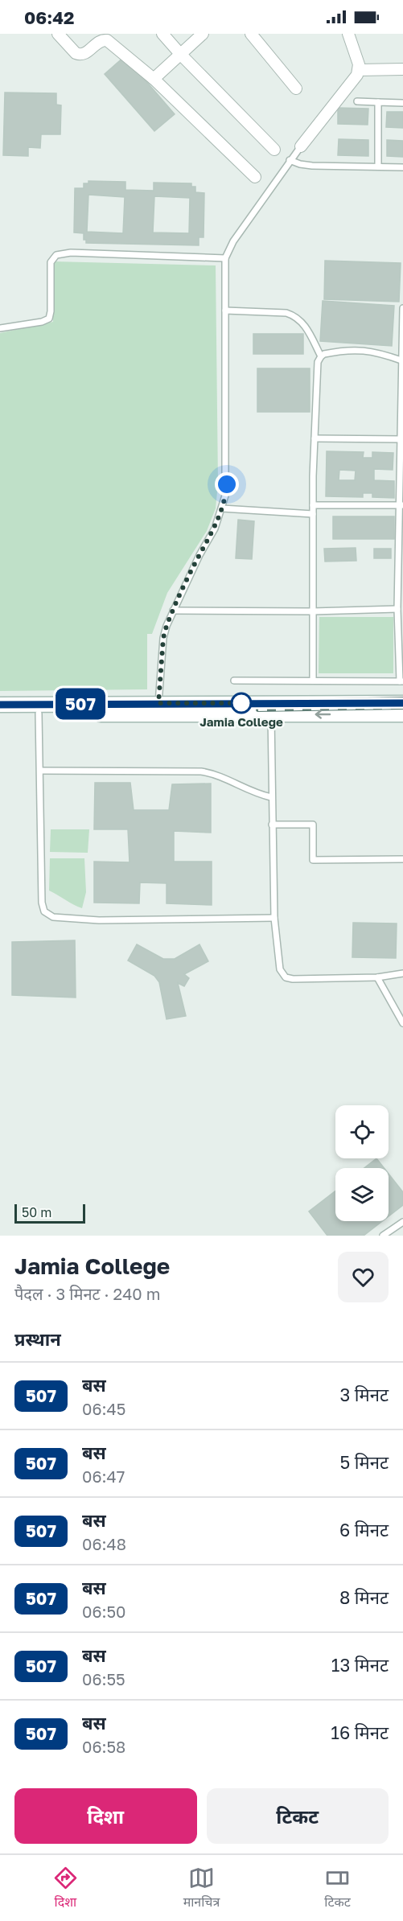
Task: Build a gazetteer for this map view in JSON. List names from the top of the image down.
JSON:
{
  "places": ["Jamia College"],
  "lines": ["bus line 507"],
  "scale_bar": "50 m",
  "page": {
    "status": "06:42",
    "on_map": "507",
    "scale": "50 m",
    "heading": [
      ["Jamia College", "पैदल · 3 मिनट · 240 m"],
      "प्रस्थान"
    ],
    "list": [
      {
        "mark": "507",
        "name": "बस",
        "note": "06:45",
        "value": "3 मिनट"
      },
      {
        "mark": "507",
        "name": "बस",
        "note": "06:47",
        "value": "5 मिनट"
      },
      {
        "mark": "507",
        "name": "बस",
        "note": "06:48",
        "value": "6 मिनट"
      },
      {
        "mark": "507",
        "name": "बस",
        "note": "06:50",
        "value": "8 मिनट"
      },
      {
        "mark": "507",
        "name": "बस",
        "note": "06:55",
        "value": "13 मिनट"
      },
      {
        "mark": "507",
        "name": "बस",
        "note": "06:58",
        "value": "16 मिनट"
      }
    ],
    "buttons": ["दिशा", "टिकट"],
    "tabs": ["दिशा", "मानचित्र", "टिकट"]
  }
}
